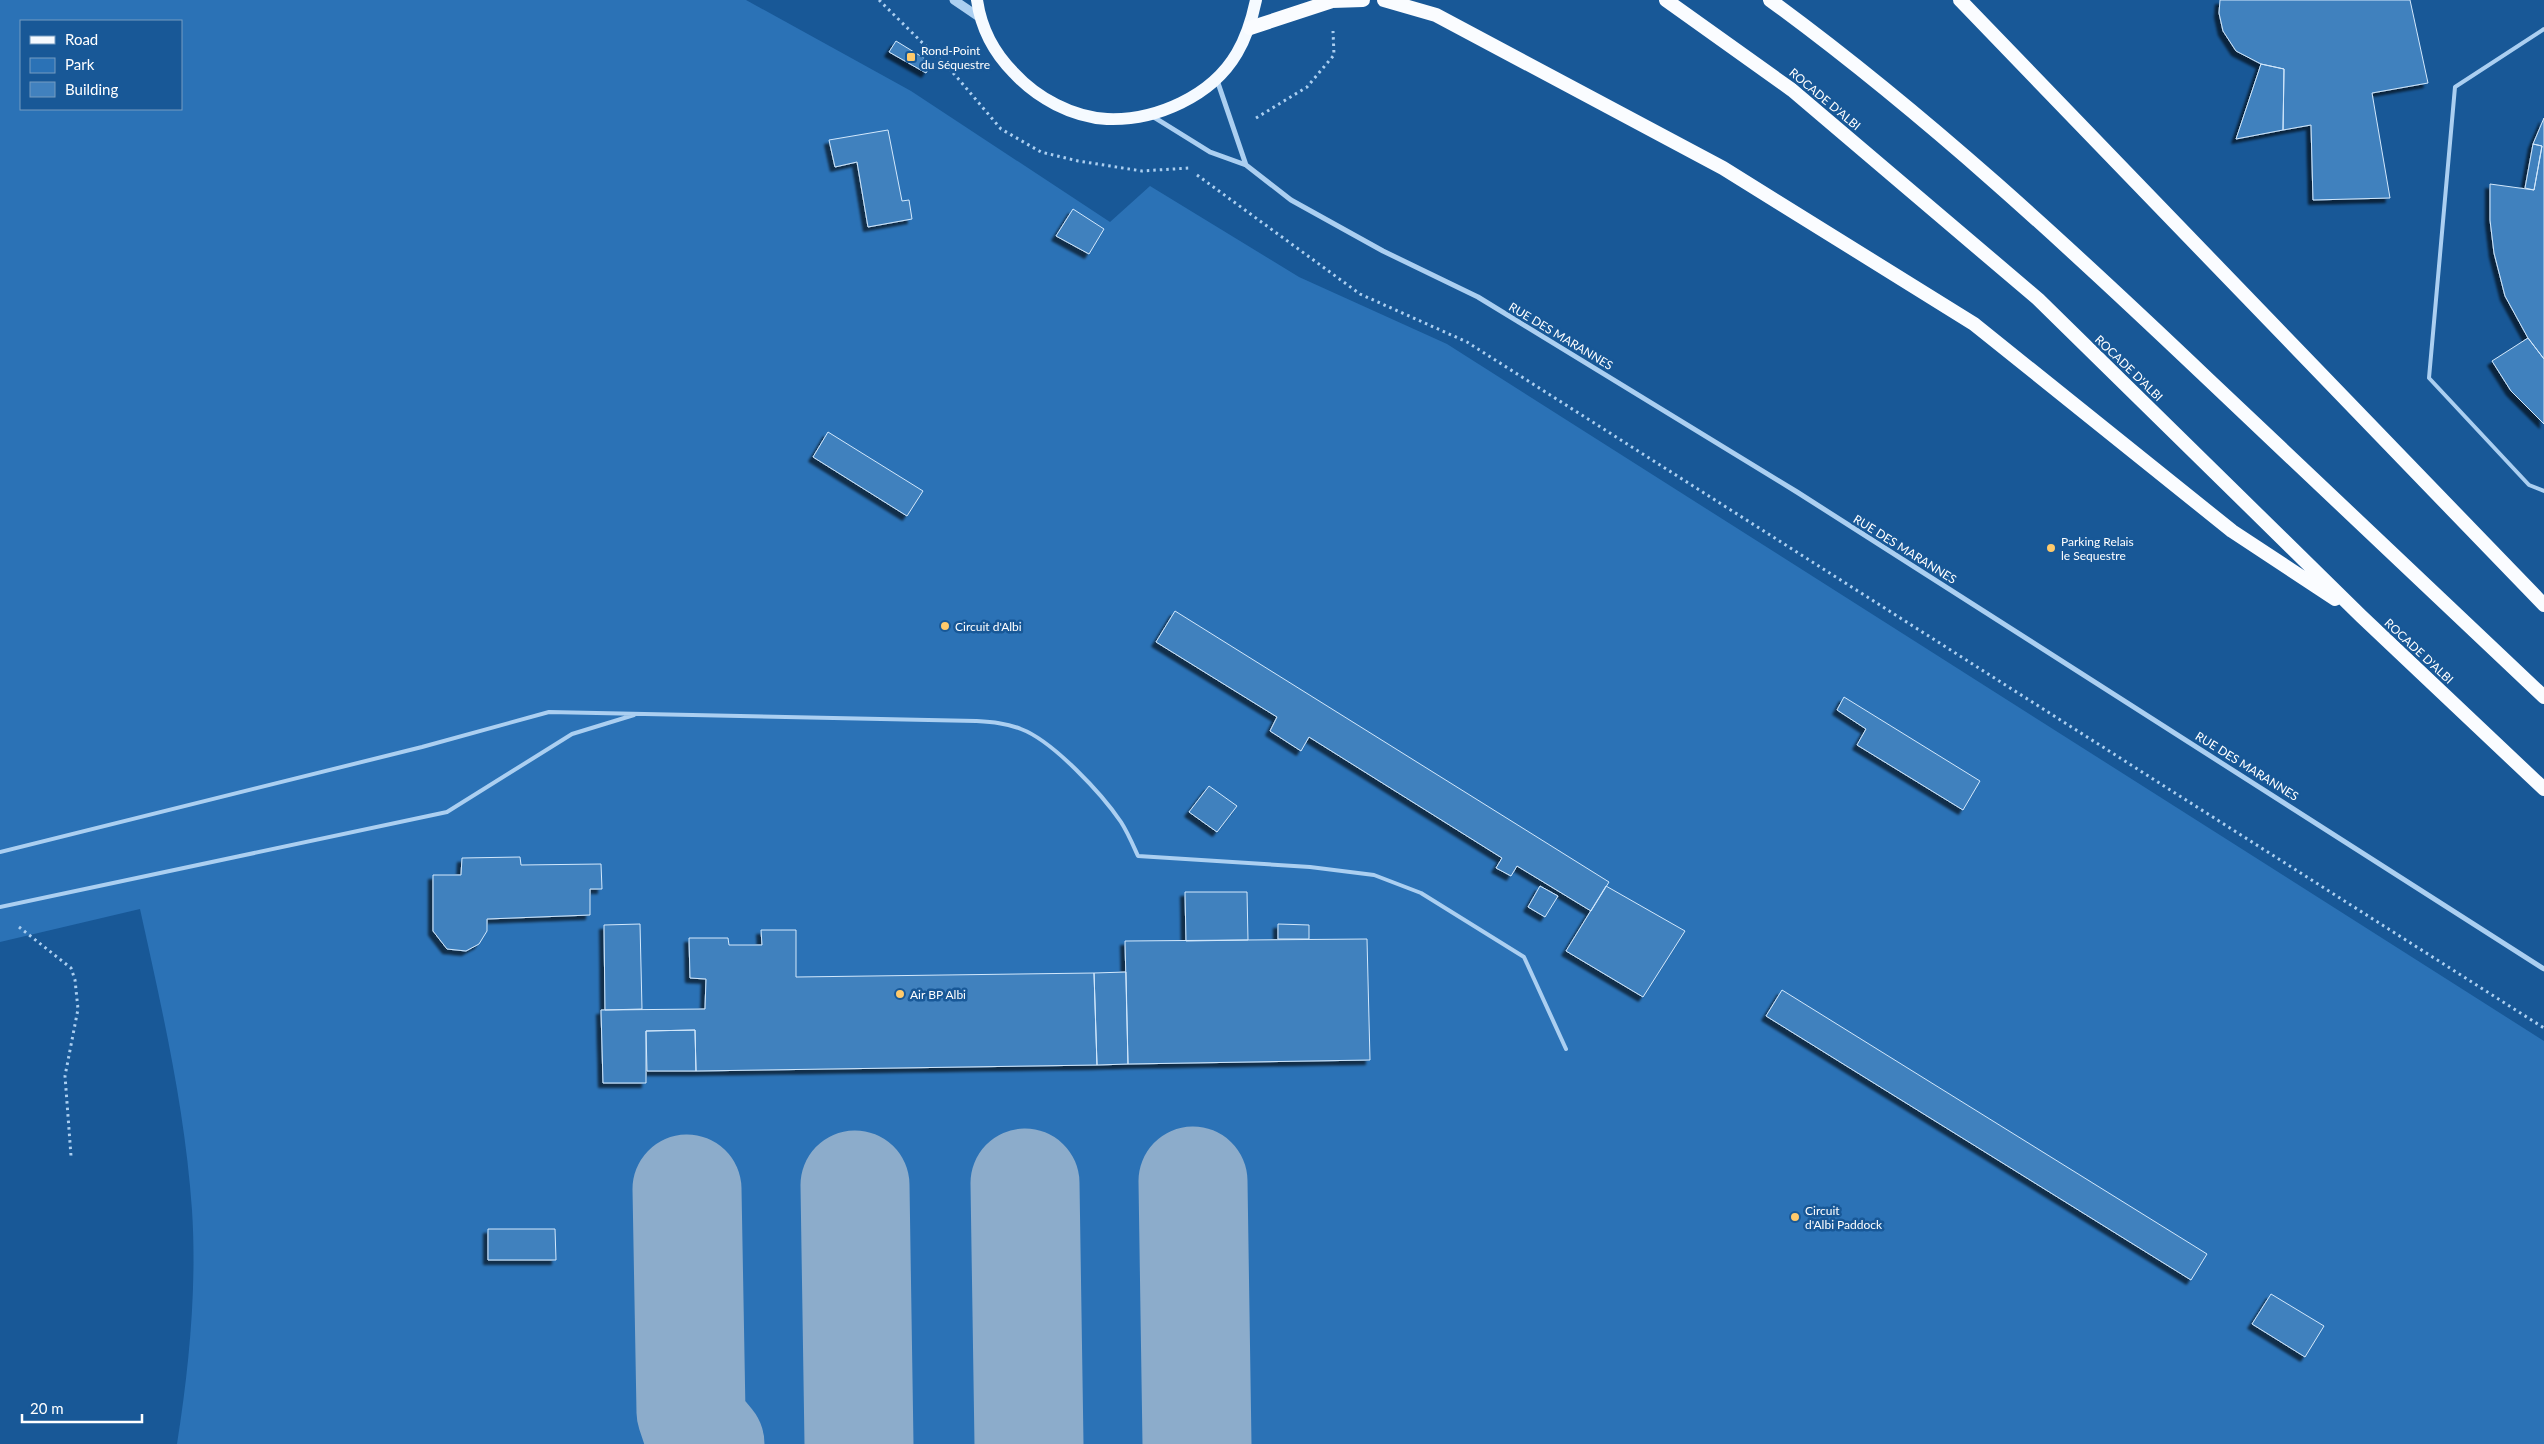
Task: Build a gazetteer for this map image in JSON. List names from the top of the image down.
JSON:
{
  "streets": {
    "highway": ["ROCADE D'ALBI"],
    "street": ["RUE DES MARANNES"]
  },
  "places": {
    "transit": ["Rond-Point du Séquestre"],
    "other": [
      "Parking Relais le Sequestre",
      "Circuit d'Albi",
      "Air BP Albi",
      "Circuit d'Albi Paddock"
    ]
  },
  "legend": ["Road", "Park", "Building"],
  "scale_bar": "20 m"
}
